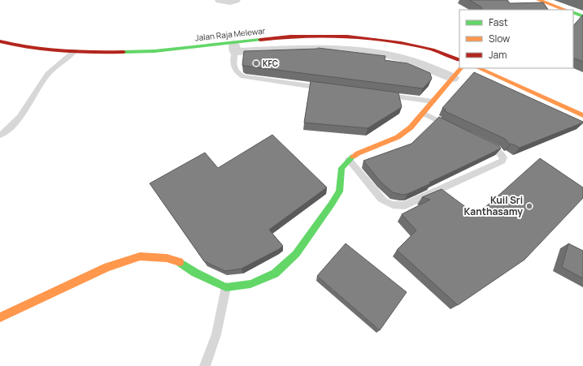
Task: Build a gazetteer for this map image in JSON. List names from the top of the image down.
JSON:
{
  "streets": {
    "main road": ["Jalan Raja Melewar"]
  },
  "places": ["KFC", "Kuil Sri Kanthasamy"],
  "legend": ["Fast", "Slow", "Jam"]
}
